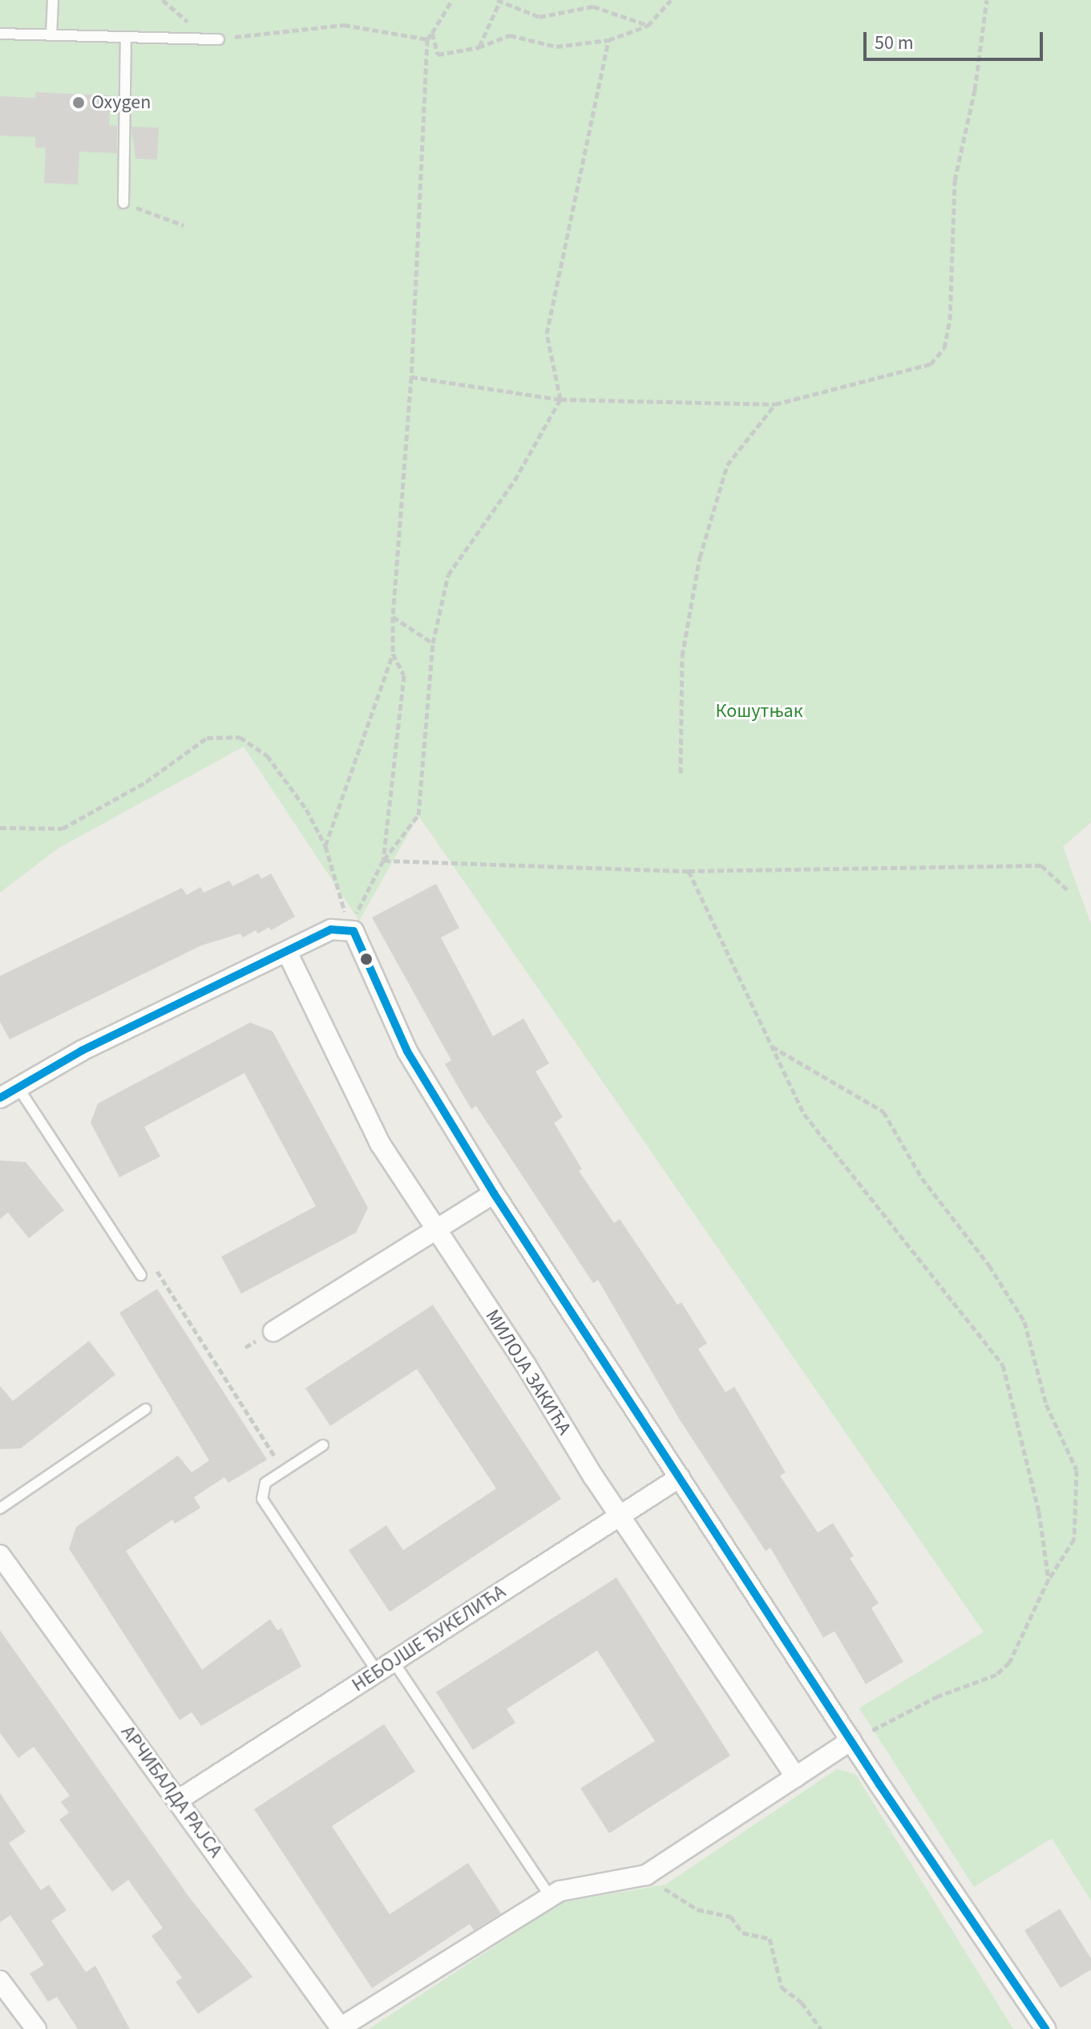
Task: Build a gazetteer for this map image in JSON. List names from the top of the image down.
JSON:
{
  "streets": {
    "street": ["МИЛОЈА ЗАКИЋА", "НЕБОЈШЕ ЂУКЕЛИЋА", "АРЧИБАЛДА РАЈСА"]
  },
  "crossings": [
    ["МИЛОЈА ЗАКИЋА", "НЕБОЈШЕ ЂУКЕЛИЋА"],
    ["НЕБОЈШЕ ЂУКЕЛИЋА", "АРЧИБАЛДА РАЈСА"]
  ],
  "parks": ["Кошутњак"],
  "places": ["Oxygen"],
  "scale_bar": "50 m"
}
